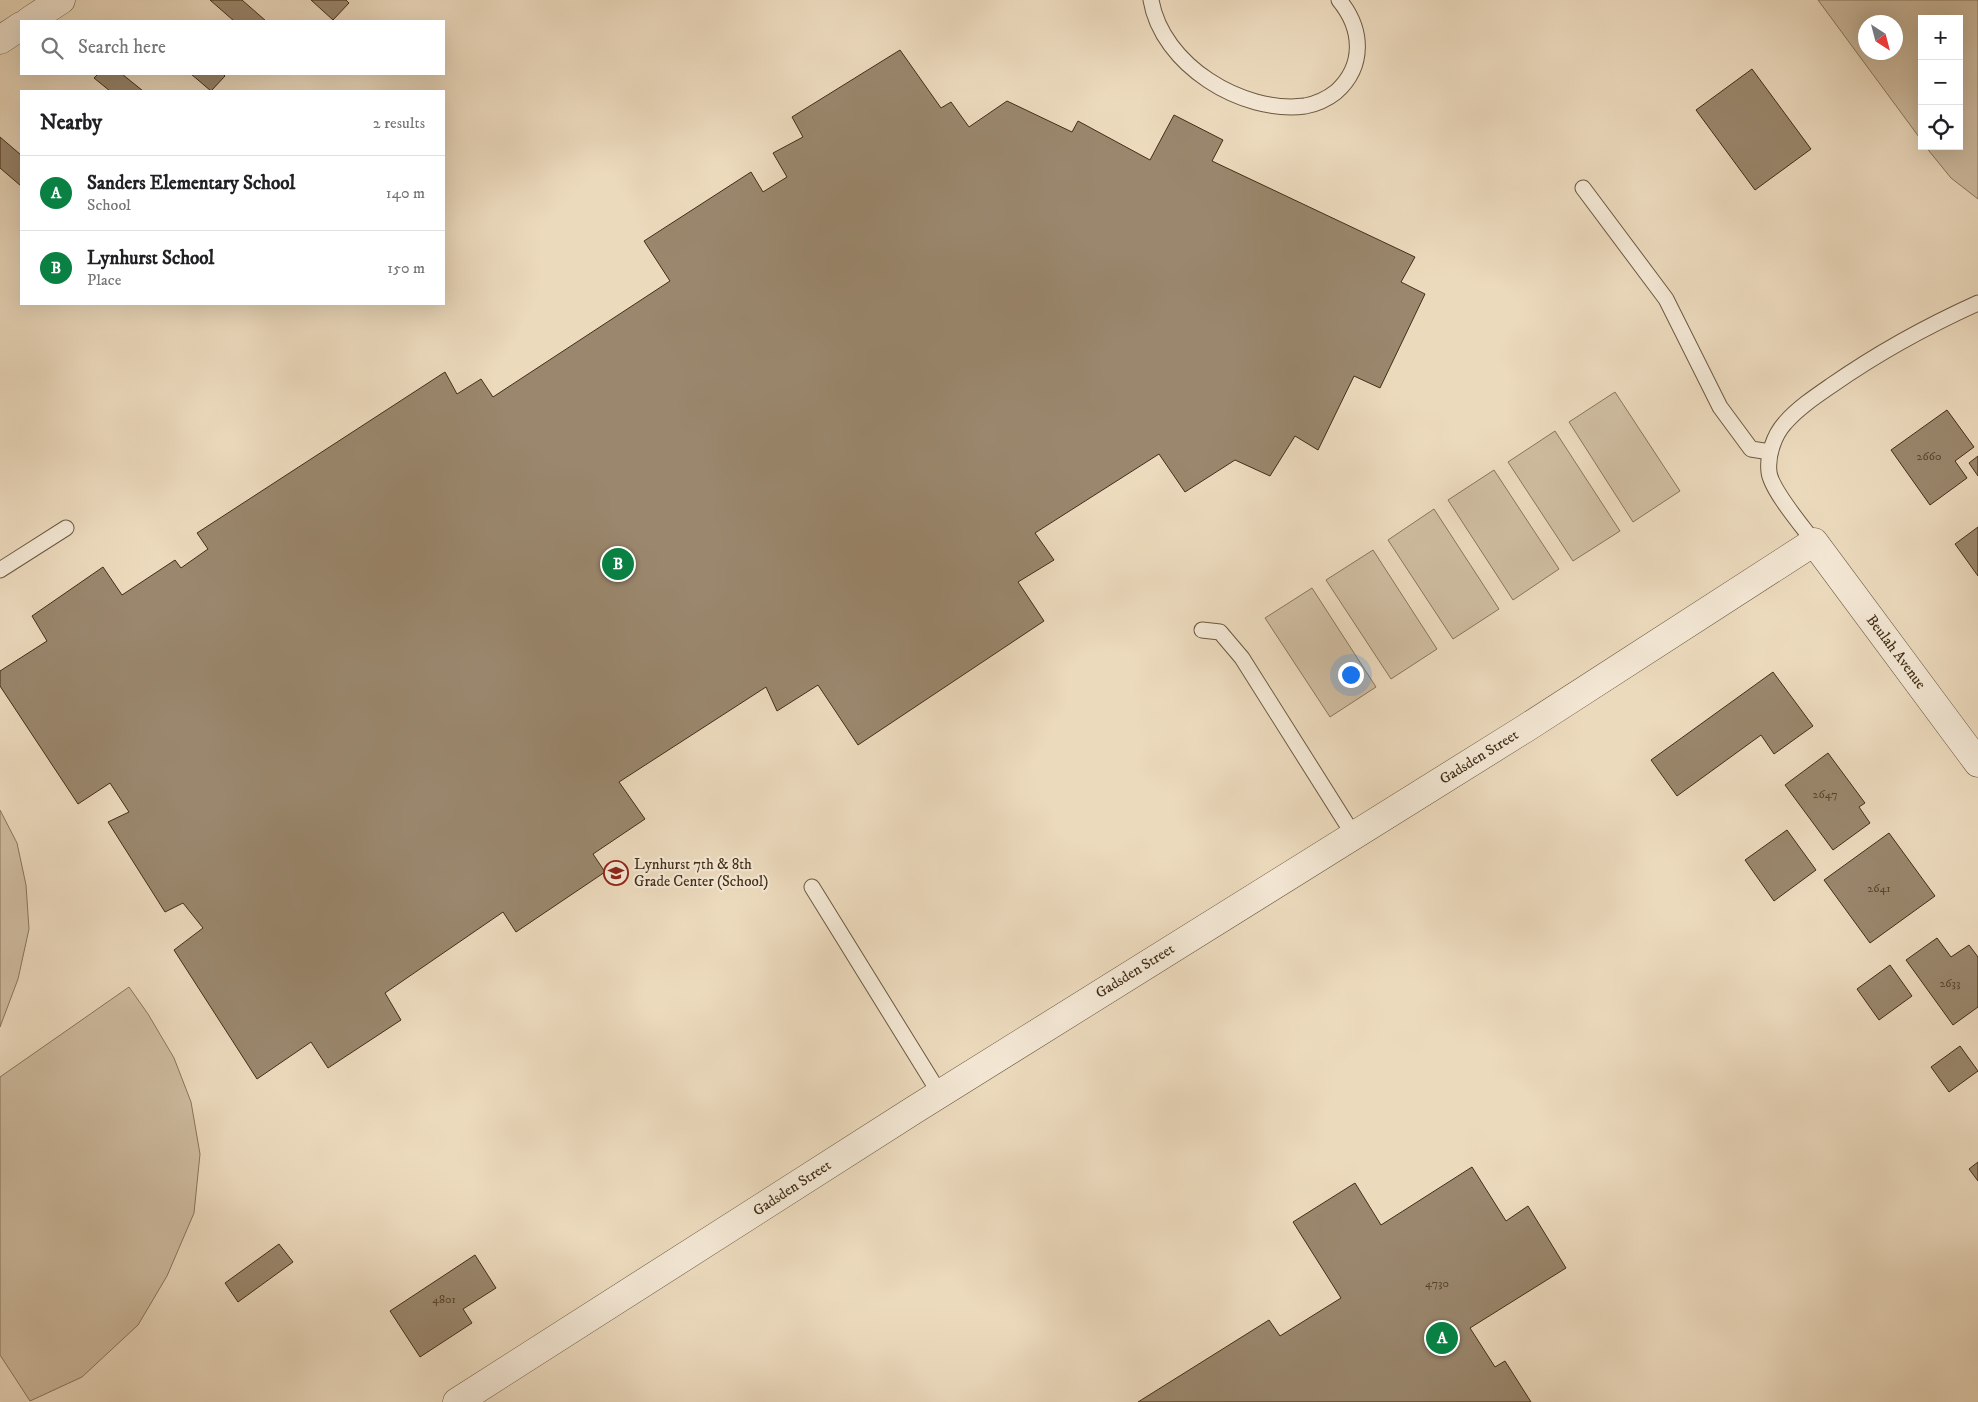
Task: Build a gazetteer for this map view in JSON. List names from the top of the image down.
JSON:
{
  "streets": {
    "street": ["Beulah Avenue", "Gadsden Street"]
  },
  "crossings": [
    ["Beulah Avenue", "Gadsden Street"]
  ],
  "places": {
    "school or university": ["Lynhurst 7th & 8th Grade Center (School)"]
  },
  "house_numbers": [
    "2660",
    "2647",
    "2641",
    "2633",
    "4730",
    "4801"
  ],
  "north": "bottom right",
  "page": {
    "map_buttons": ["+", "−"],
    "search": "Search here",
    "heading": ["Nearby", "2 results"],
    "list": [
      {
        "mark": "A",
        "name": "Sanders Elementary School",
        "note": "School",
        "value": "140 m"
      },
      {
        "mark": "B",
        "name": "Lynhurst School",
        "note": "Place",
        "value": "150 m"
      }
    ],
    "pins": ["B", "A"]
  }
}
